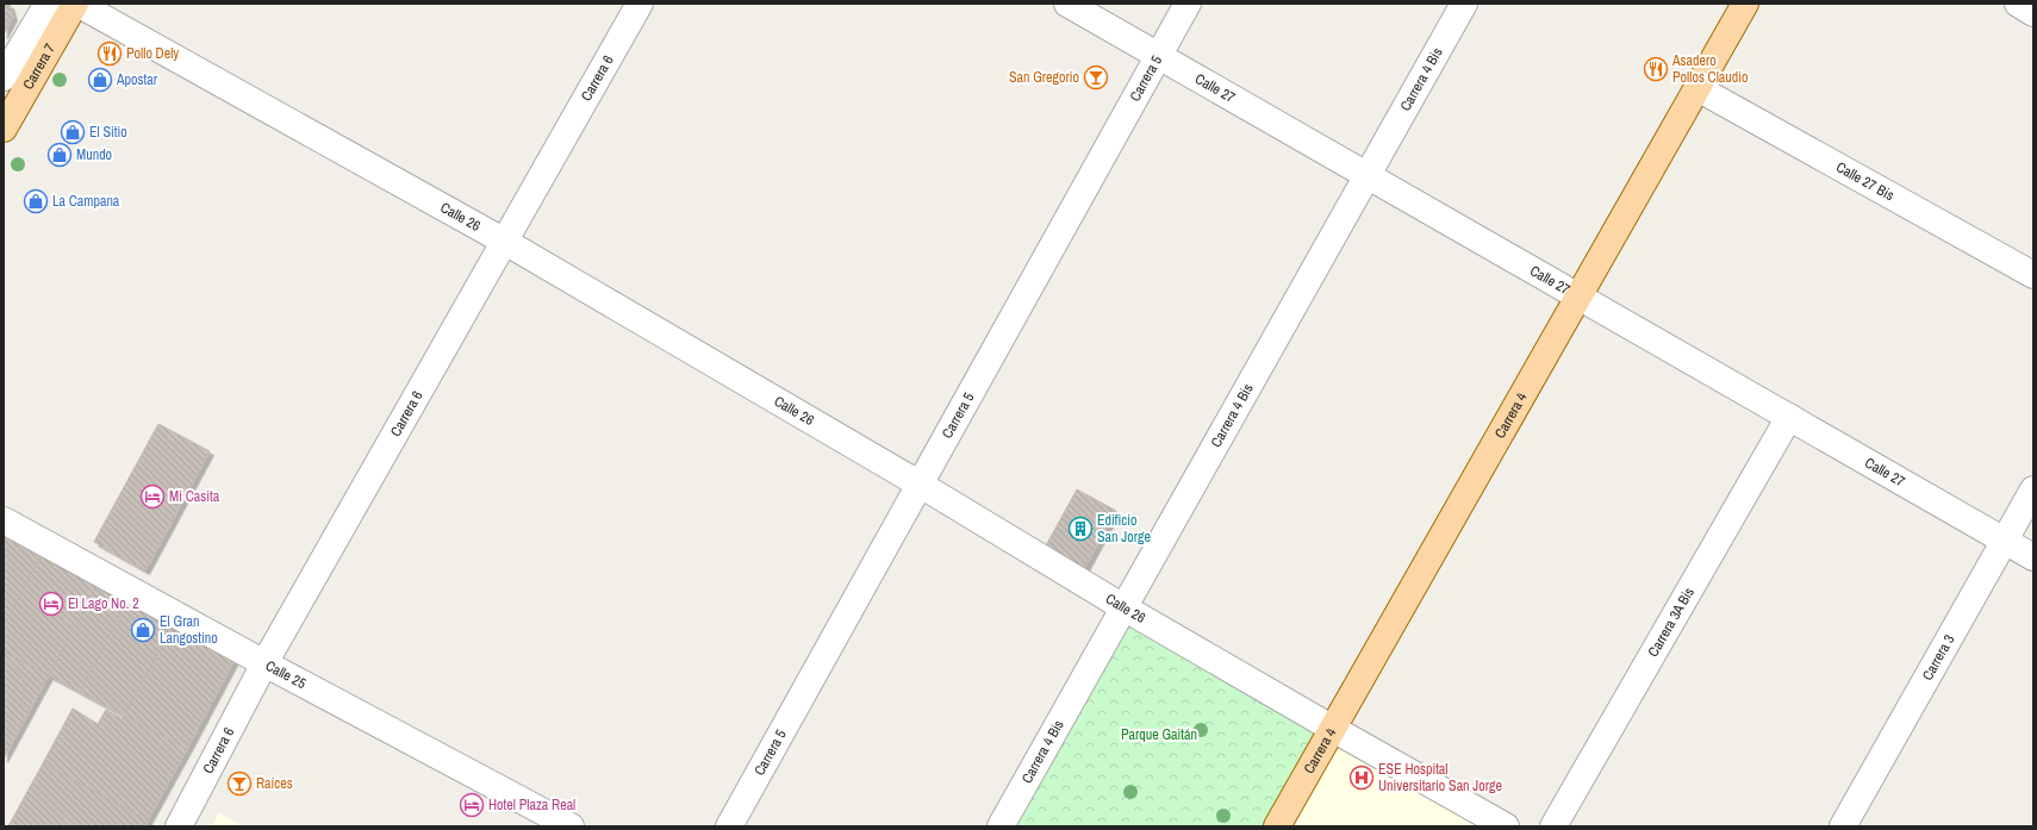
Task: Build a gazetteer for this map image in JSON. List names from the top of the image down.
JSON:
{
  "streets": {
    "main road": ["Carrera 7", "Carrera 4"],
    "street": [
      "Carrera 6",
      "Carrera 5",
      "Carrera 4 Bis",
      "Calle 27",
      "Calle 27 Bis",
      "Calle 26",
      "Carrera 3A Bis",
      "Carrera 3",
      "Calle 25"
    ]
  },
  "crossings": [
    ["Carrera 7", "Calle 26"],
    ["Carrera 6", "Calle 26"],
    ["Carrera 6", "Calle 25"],
    ["Carrera 5", "Calle 27"],
    ["Carrera 5", "Calle 26"],
    ["Carrera 4 Bis", "Calle 27"],
    ["Carrera 4 Bis", "Calle 26"],
    ["Calle 27", "Carrera 4"],
    ["Calle 27", "Carrera 3A Bis"],
    ["Calle 27", "Carrera 3"],
    ["Calle 27 Bis", "Carrera 4"],
    ["Calle 26", "Carrera 4"]
  ],
  "parks": ["Parque Gaitán"],
  "places": {
    "restaurant": ["Pollo Dely", "Asadero Pollos Claudio"],
    "bar": ["San Gregorio", "Raíces"],
    "shop": [
      "Apostar",
      "El Sitio",
      "Mundo",
      "La Campana",
      "El Gran Langostino"
    ],
    "hotel": ["Mi Casita", "El Lago No. 2", "Hotel Plaza Real"],
    "building": ["Edificio San Jorge"],
    "hospital": ["ESE Hospital Universitario San Jorge"]
  }
}
